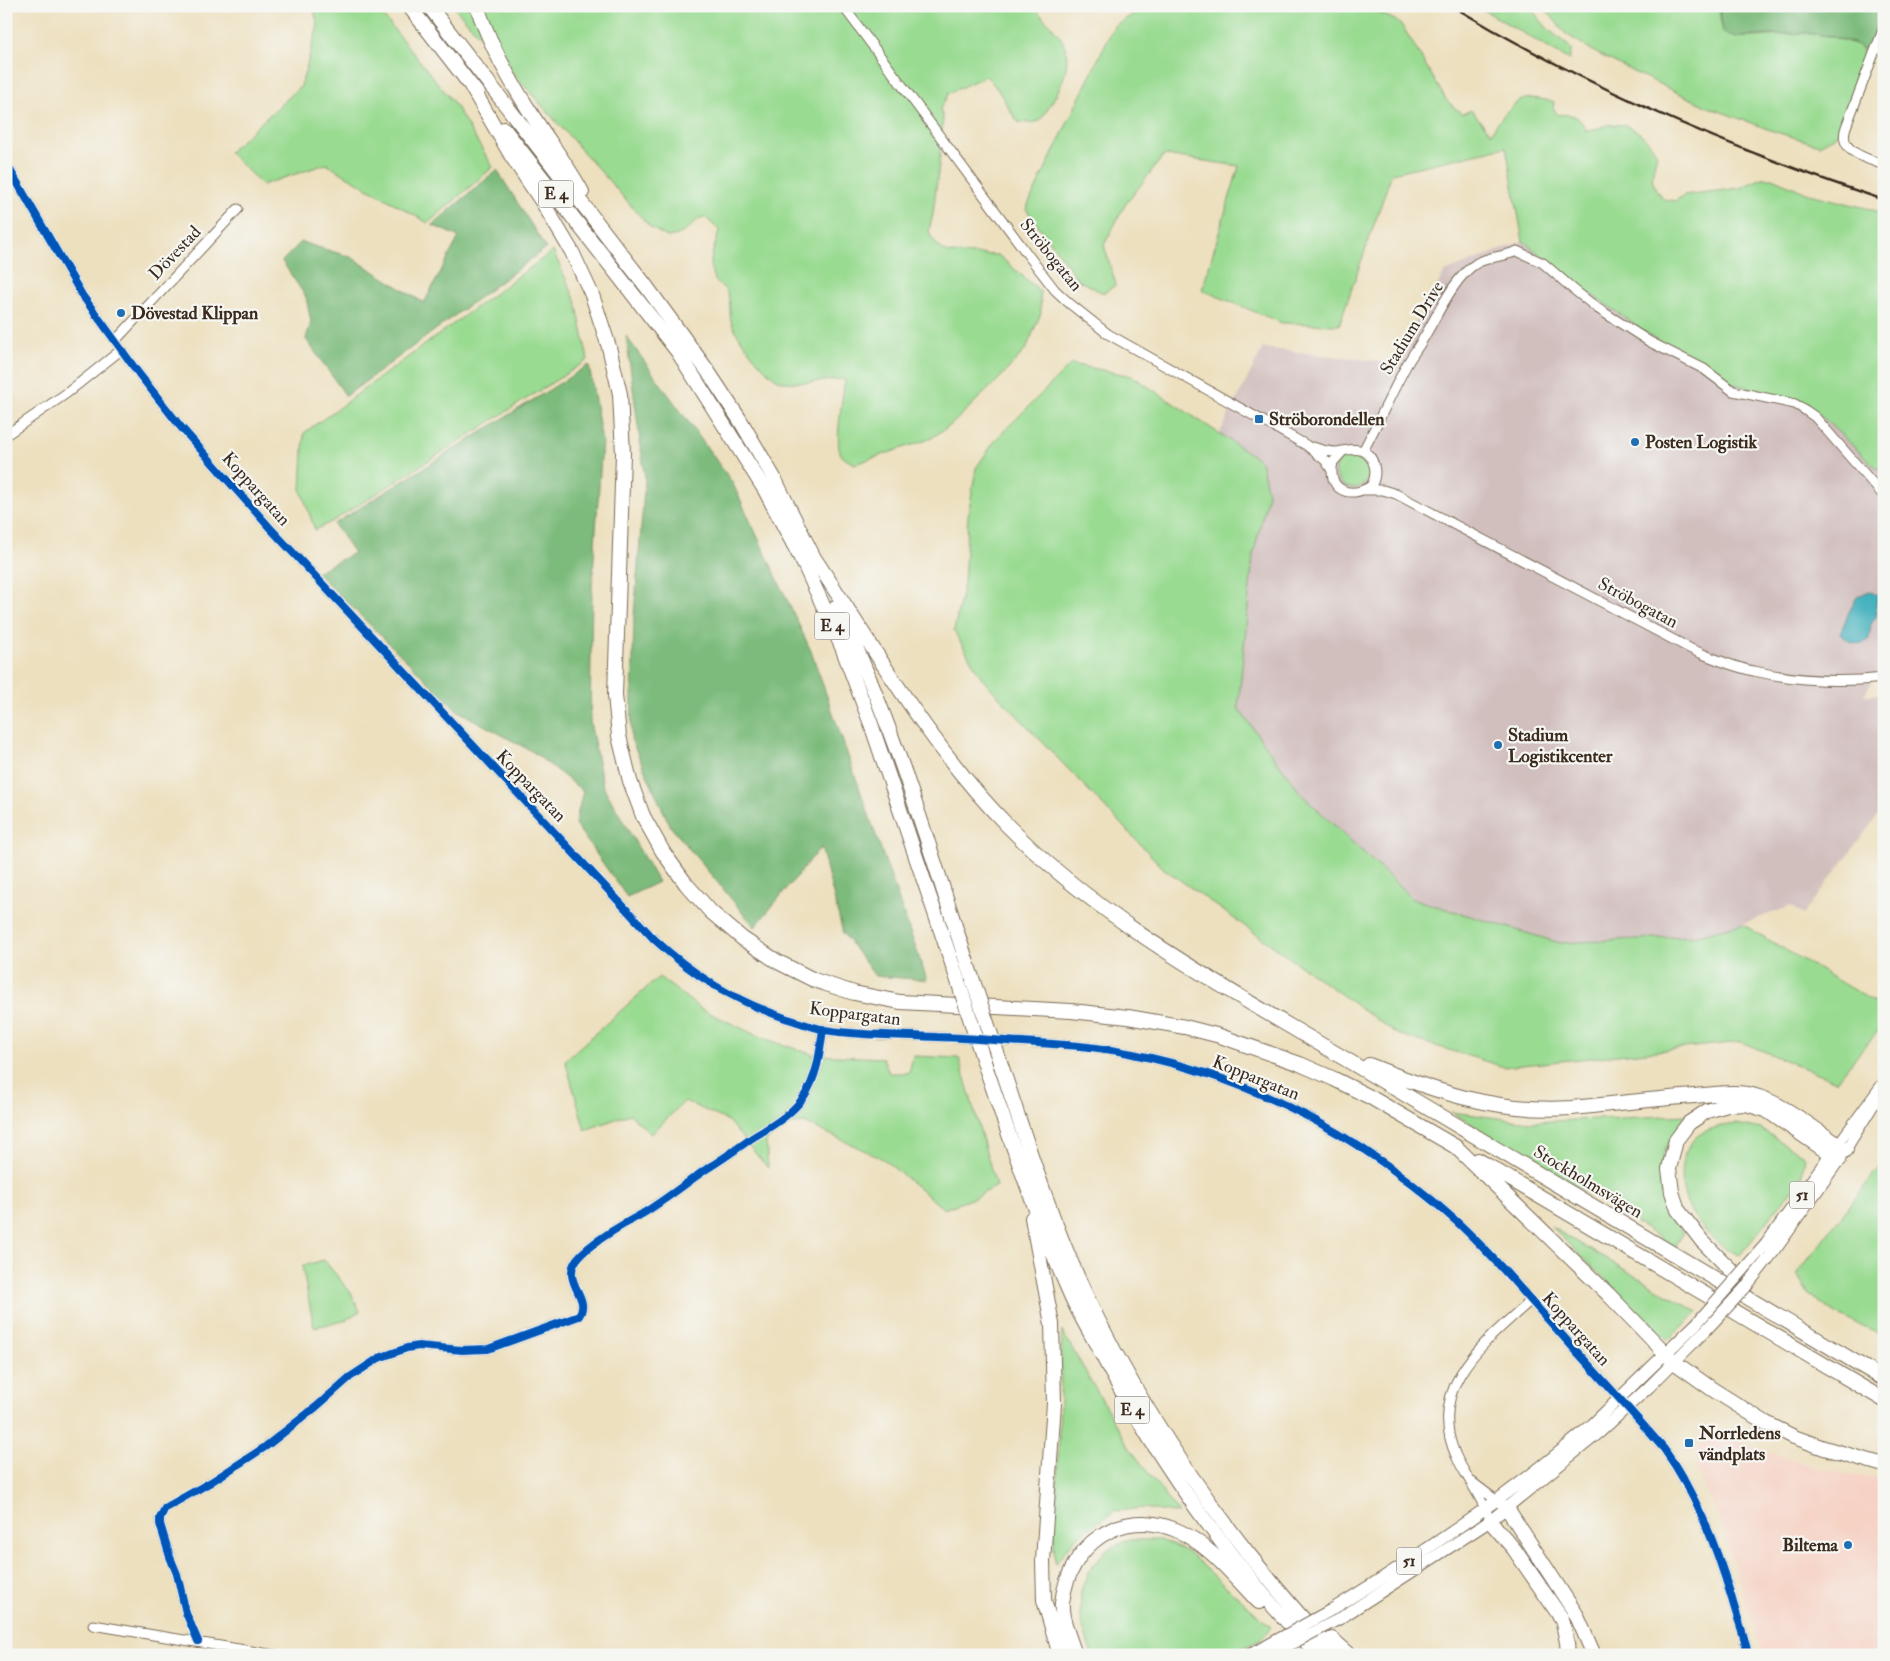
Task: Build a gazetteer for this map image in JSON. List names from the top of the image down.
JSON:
{
  "streets": {
    "highway": ["E 4", "Stockholmsvägen"],
    "main road": ["51"],
    "street": [
      "Dövestad",
      "Ströbogatan",
      "Stadium Drive",
      "Koppargatan"
    ]
  },
  "crossings": [
    ["E 4", "Stockholmsvägen"],
    ["Dövestad", "Koppargatan"],
    ["Ströbogatan", "Stadium Drive"]
  ],
  "places": {
    "other": [
      "Dövestad Klippan",
      "Posten Logistik",
      "Stadium Logistikcenter",
      "Biltema"
    ],
    "transit": ["Ströborondellen", "Norrledens vändplats"]
  }
}
